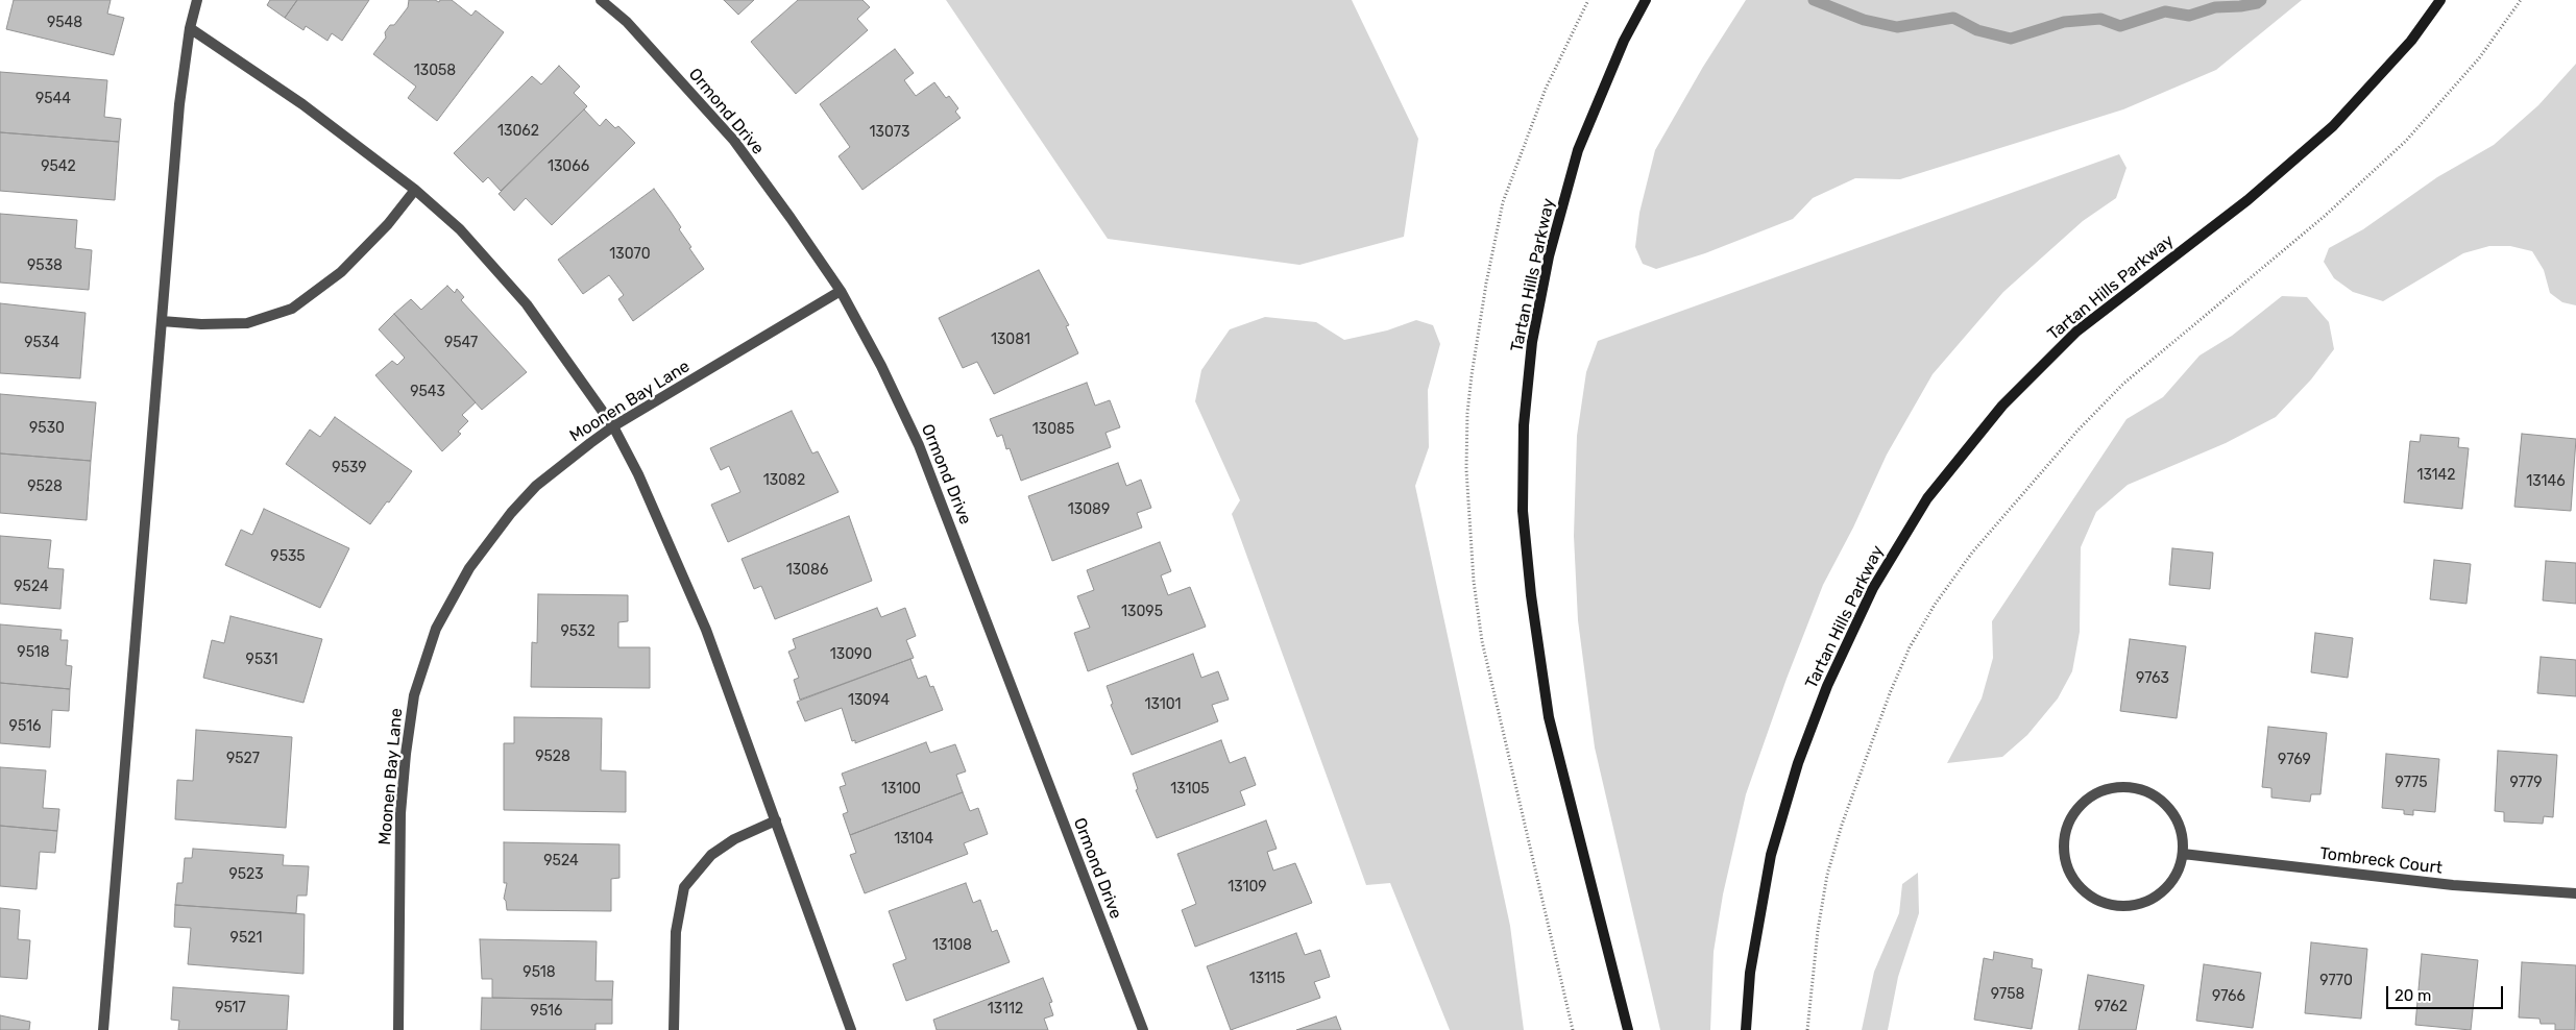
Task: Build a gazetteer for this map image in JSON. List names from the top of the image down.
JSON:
{
  "streets": {
    "street": [
      "Ormond Drive",
      "Tartan Hills Parkway",
      "Moonen Bay Lane",
      "Tombreck Court"
    ]
  },
  "crossings": [
    ["Ormond Drive", "Moonen Bay Lane"]
  ],
  "house_numbers": [
    "9548",
    "13058",
    "9544",
    "13062",
    "13073",
    "9542",
    "13066",
    "13070",
    "9538",
    "13081",
    "9534",
    "9547",
    "9543",
    "9530",
    "13085",
    "9539",
    "13142",
    "13082",
    "13146",
    "9528",
    "13089",
    "9535",
    "13086",
    "9524",
    "13095",
    "9532",
    "9518",
    "13090",
    "9531",
    "9763",
    "13094",
    "13101",
    "9516",
    "9528",
    "9527",
    "9769",
    "9775",
    "9779",
    "13100",
    "13105",
    "13104",
    "9524",
    "9523",
    "13109",
    "9521",
    "13108",
    "9518",
    "13115",
    "9770",
    "9758",
    "9766",
    "9762",
    "9517",
    "13112",
    "9516"
  ],
  "scale_bar": "20 m"
}
